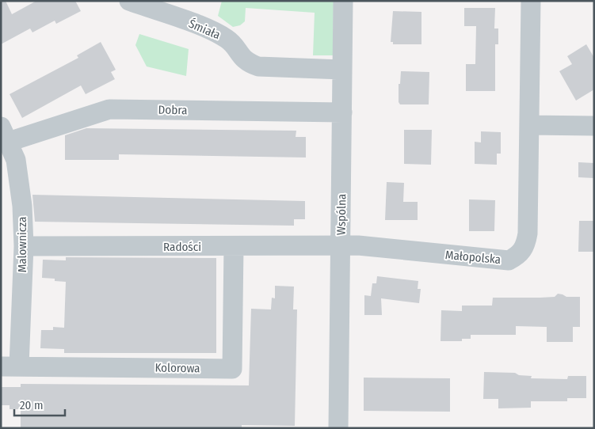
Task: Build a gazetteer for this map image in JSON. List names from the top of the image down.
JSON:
{
  "streets": {
    "street": [
      "Śmiała",
      "Dobra",
      "Wspólna",
      "Malownicza",
      "Radości",
      "Małopolska",
      "Kolorowa"
    ]
  },
  "crossings": [
    ["Śmiała", "Wspólna"],
    ["Dobra", "Wspólna"],
    ["Dobra", "Malownicza"],
    ["Wspólna", "Radości"],
    ["Wspólna", "Małopolska"],
    ["Malownicza", "Radości"],
    ["Malownicza", "Kolorowa"],
    ["Radości", "Małopolska"],
    ["Radości", "Kolorowa"]
  ],
  "scale_bar": "20 m"
}
